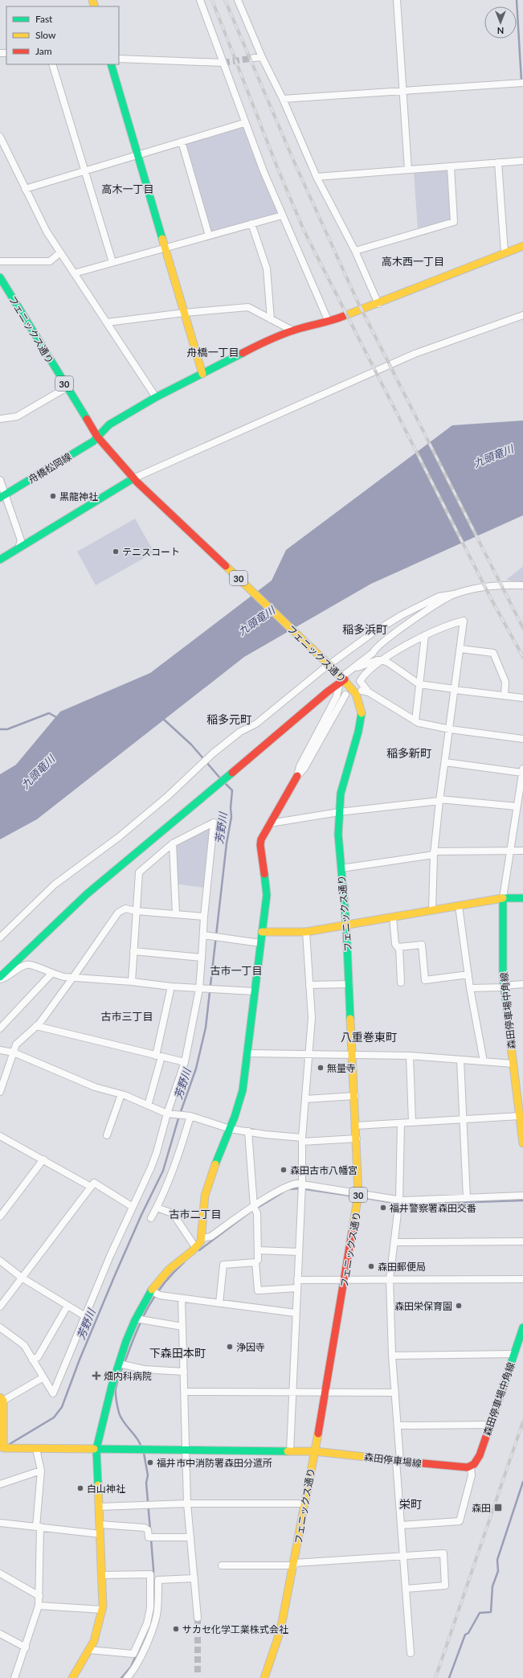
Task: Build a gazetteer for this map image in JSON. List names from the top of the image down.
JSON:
{
  "streets": {
    "street": [
      "フェニックス通り",
      "30",
      "舟橋松岡線",
      "森田停車場中角線",
      "森田停車場線"
    ]
  },
  "crossings": [
    ["フェニックス通り", "舟橋松岡線"],
    ["フェニックス通り", "森田停車場線"],
    ["森田停車場中角線", "森田停車場線"]
  ],
  "districts": [
    "高木一丁目",
    "高木西一丁目",
    "舟橋一丁目",
    "稲多浜町",
    "稲多元町",
    "稲多新町",
    "古市一丁目",
    "古市三丁目",
    "八重巻東町",
    "古市二丁目",
    "下森田本町",
    "栄町"
  ],
  "water": ["九頭竜川", "芳野川"],
  "places": {
    "other": [
      "黒龍神社",
      "テニスコート",
      "無量寺",
      "森田古市八幡宮",
      "福井警察署森田交番",
      "森田郵便局",
      "森田栄保育園",
      "浄因寺",
      "福井市中消防署森田分遣所",
      "白山神社",
      "サカセ化学工業株式会社"
    ],
    "health": ["畑内科病院"],
    "transit": ["森田"]
  },
  "legend": ["Fast", "Slow", "Jam"],
  "north": "bottom"
}
